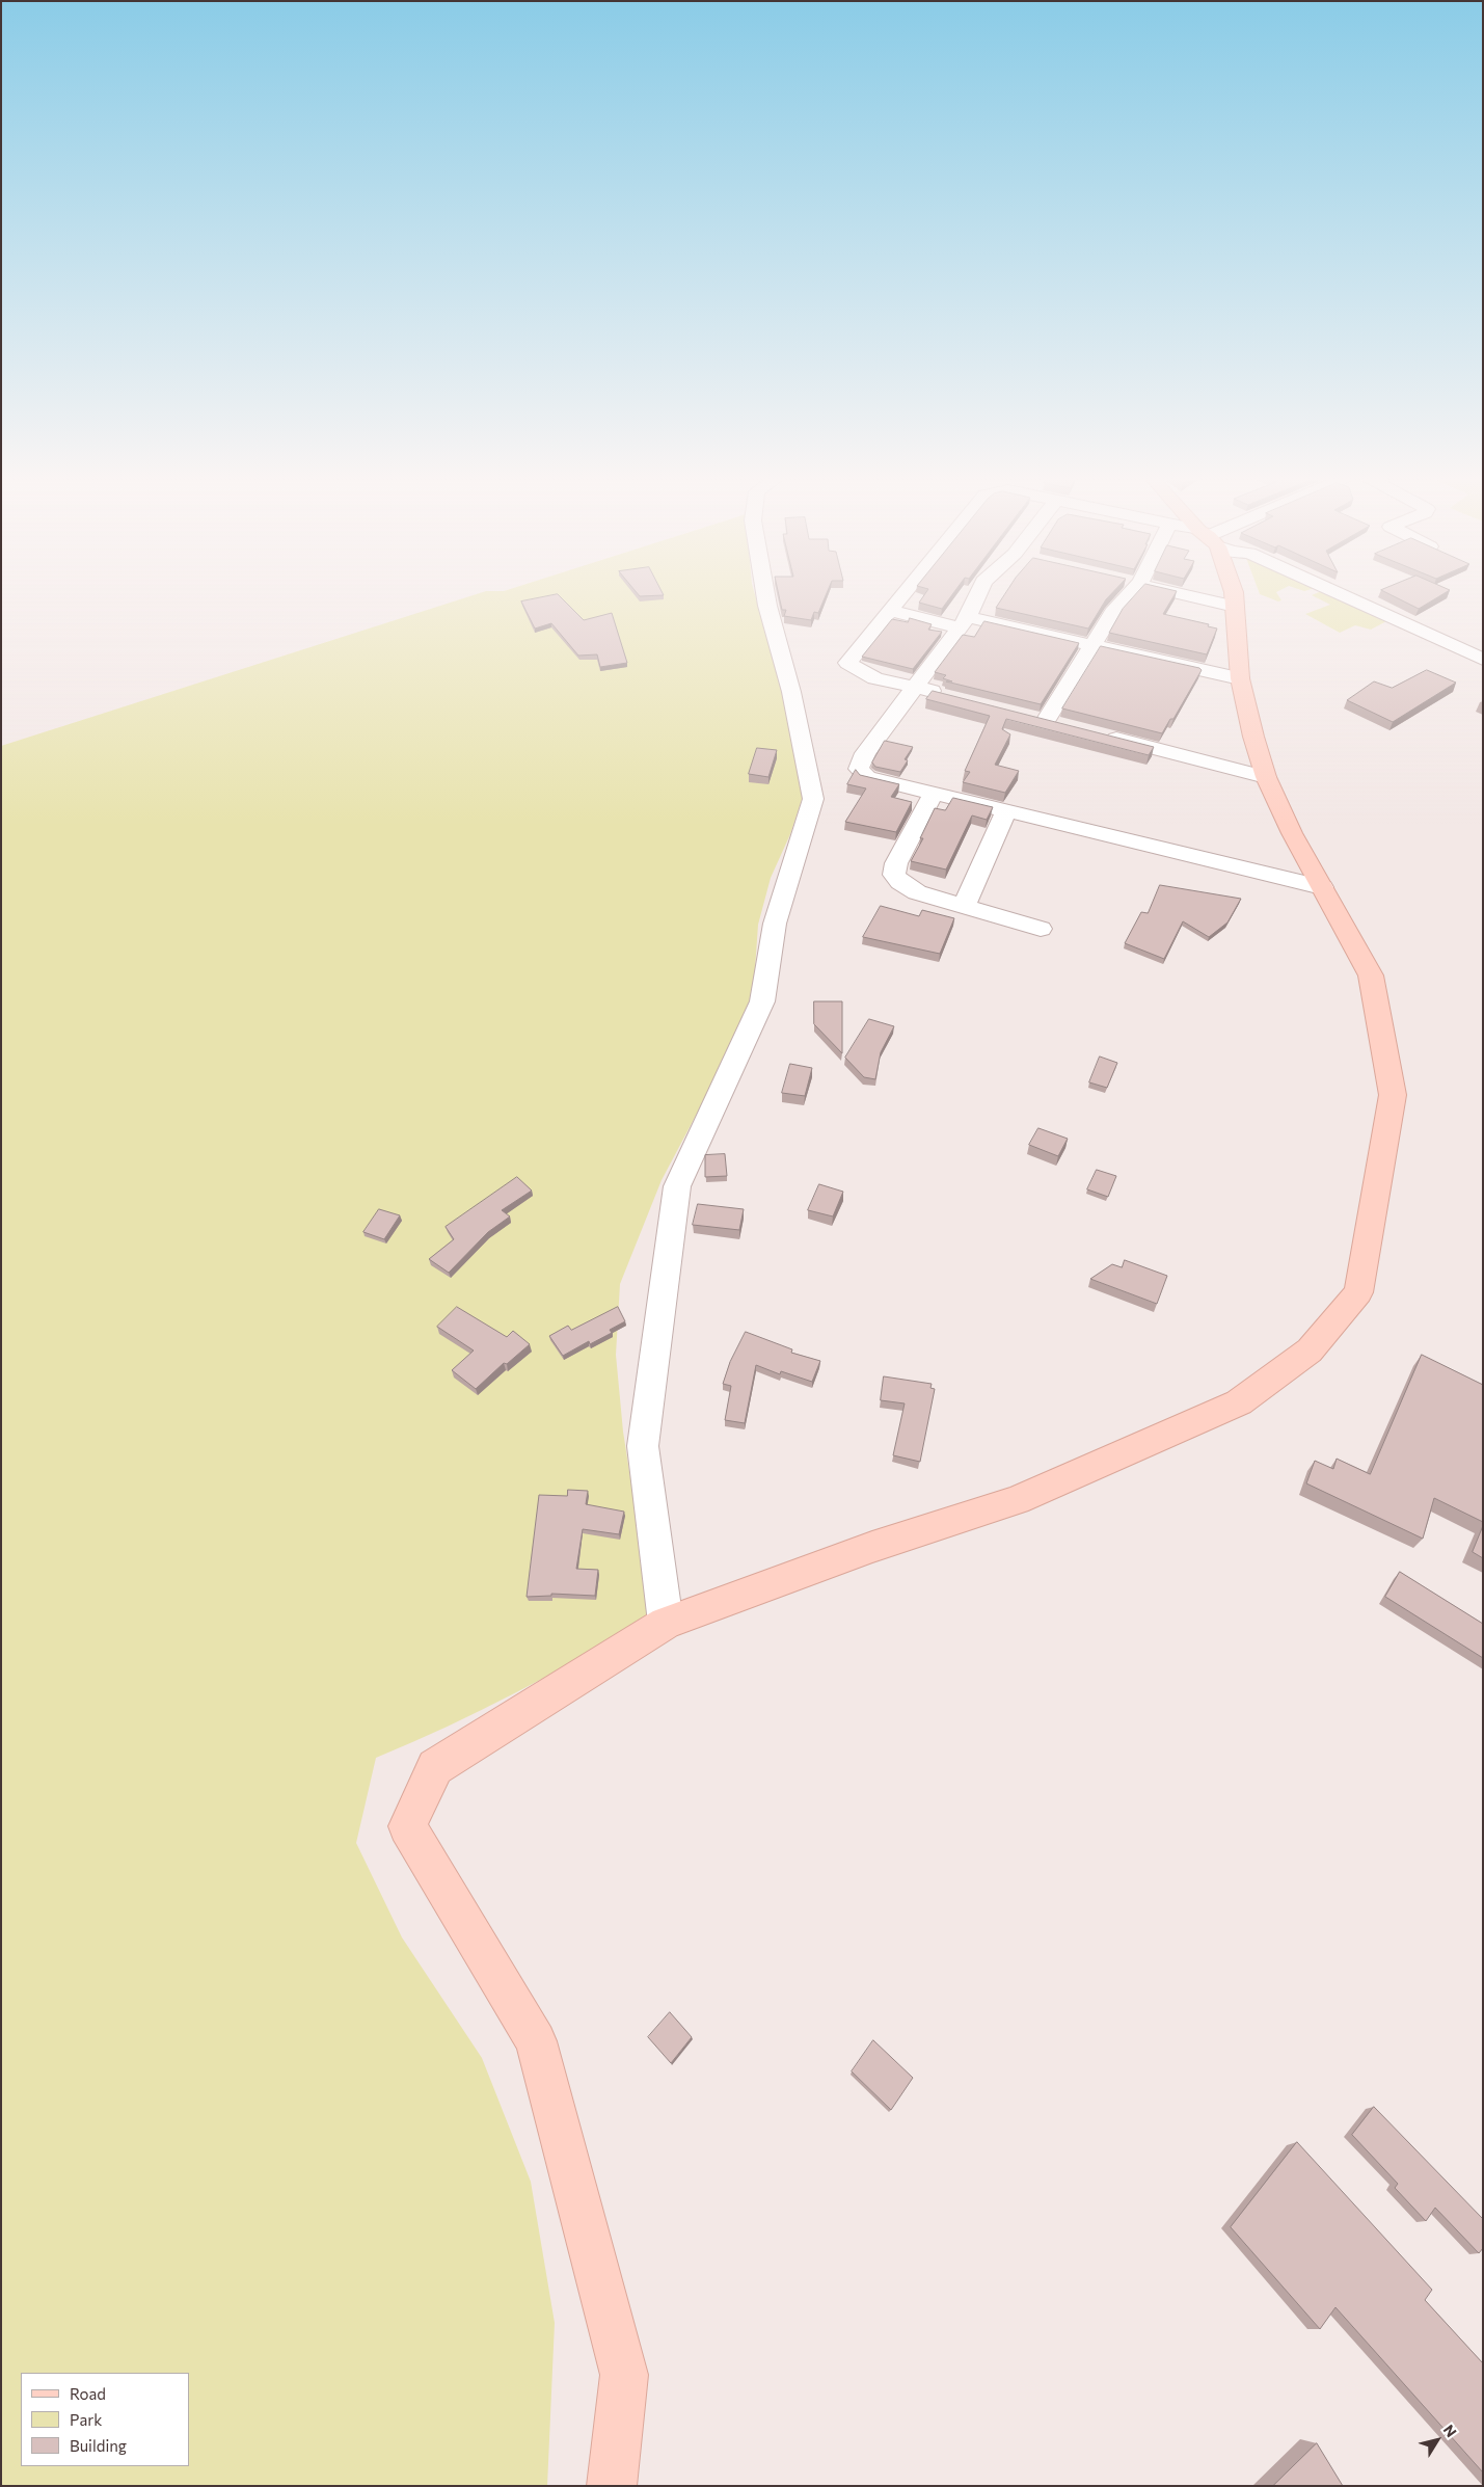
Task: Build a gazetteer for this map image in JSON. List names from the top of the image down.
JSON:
{
  "legend": ["Road", "Park", "Building"],
  "north": "top right"
}
